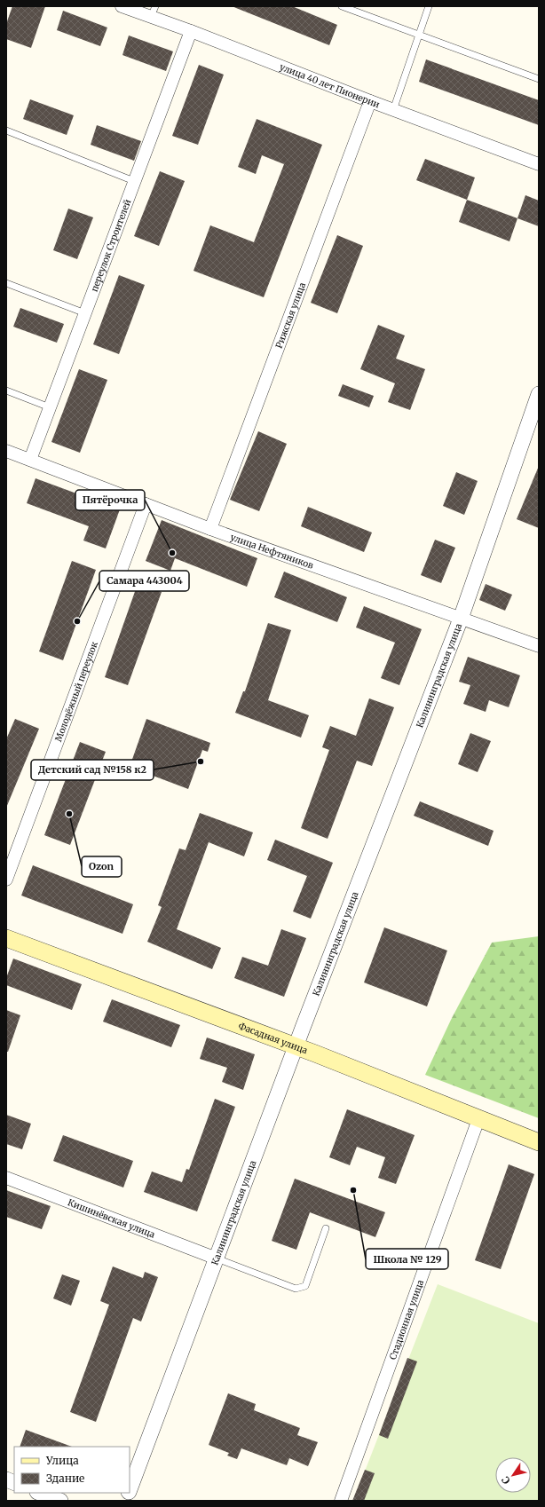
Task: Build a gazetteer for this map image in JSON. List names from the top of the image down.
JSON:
{
  "streets": {
    "main road": ["Фасадная улица"],
    "street": [
      "улица 40 лет Пионерии",
      "переулок Строителей",
      "Рижская улица",
      "улица Нефтяников",
      "Калининградская улица",
      "Молодёжный переулок",
      "Кишинёвская улица",
      "Стадионная улица"
    ]
  },
  "crossings": [
    ["улица 40 лет Пионерии", "переулок Строителей"],
    ["улица 40 лет Пионерии", "Рижская улица"],
    ["переулок Строителей", "улица Нефтяников"],
    ["Рижская улица", "улица Нефтяников"],
    ["улица Нефтяников", "Калининградская улица"],
    ["улица Нефтяников", "Молодёжный переулок"],
    ["Калининградская улица", "Фасадная улица"],
    ["Калининградская улица", "Кишинёвская улица"],
    ["Фасадная улица", "Стадионная улица"]
  ],
  "places": [
    "Пятёрочка",
    "Самара 443004",
    "Детский сад №158 к2",
    "Ozon",
    "Школа № 129"
  ],
  "legend": ["Улица", "Здание"],
  "north": "bottom left"
}
